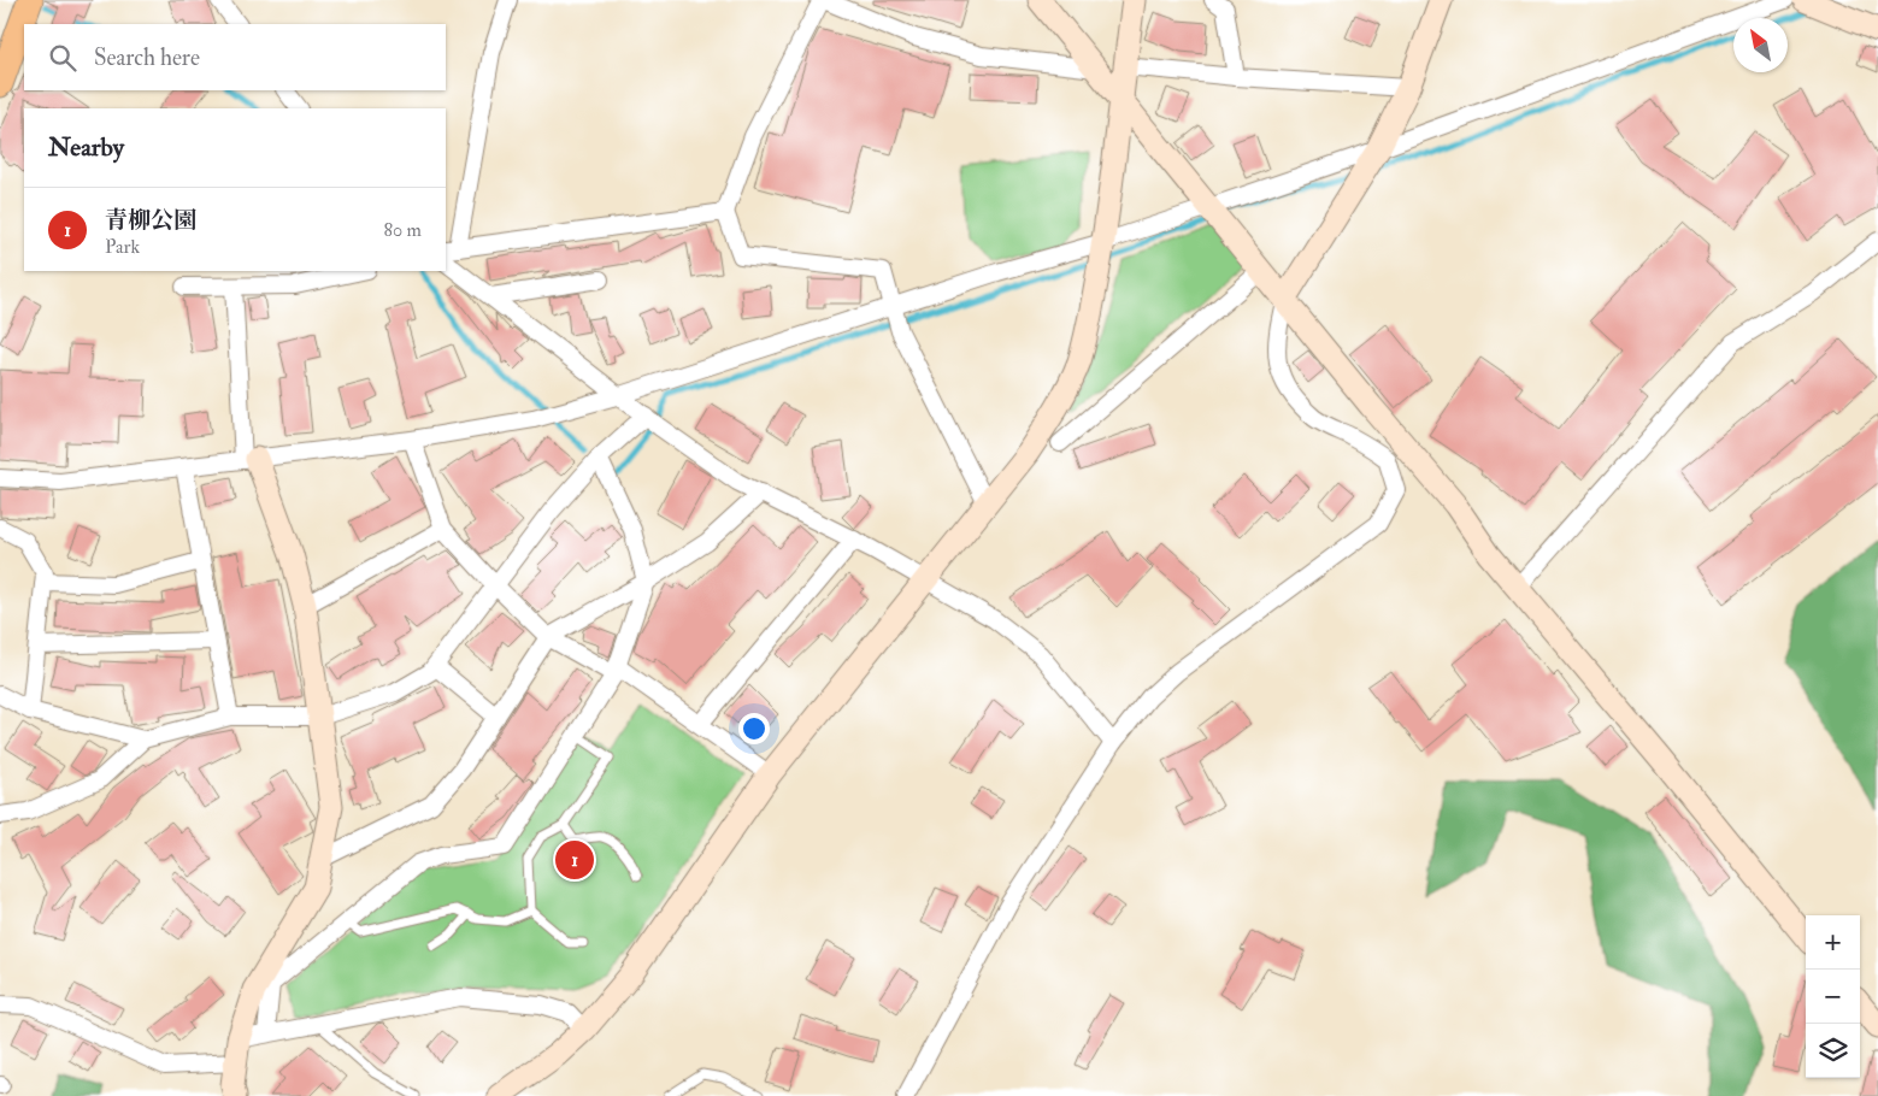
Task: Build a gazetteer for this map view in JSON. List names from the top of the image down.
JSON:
{
  "north": "top left",
  "page": {
    "search": "Search here",
    "heading": "Nearby",
    "list": [
      {
        "mark": "1",
        "name": "青柳公園",
        "note": "Park",
        "value": "80 m"
      }
    ],
    "pins": "1",
    "map_buttons": ["+", "−"]
  }
}
